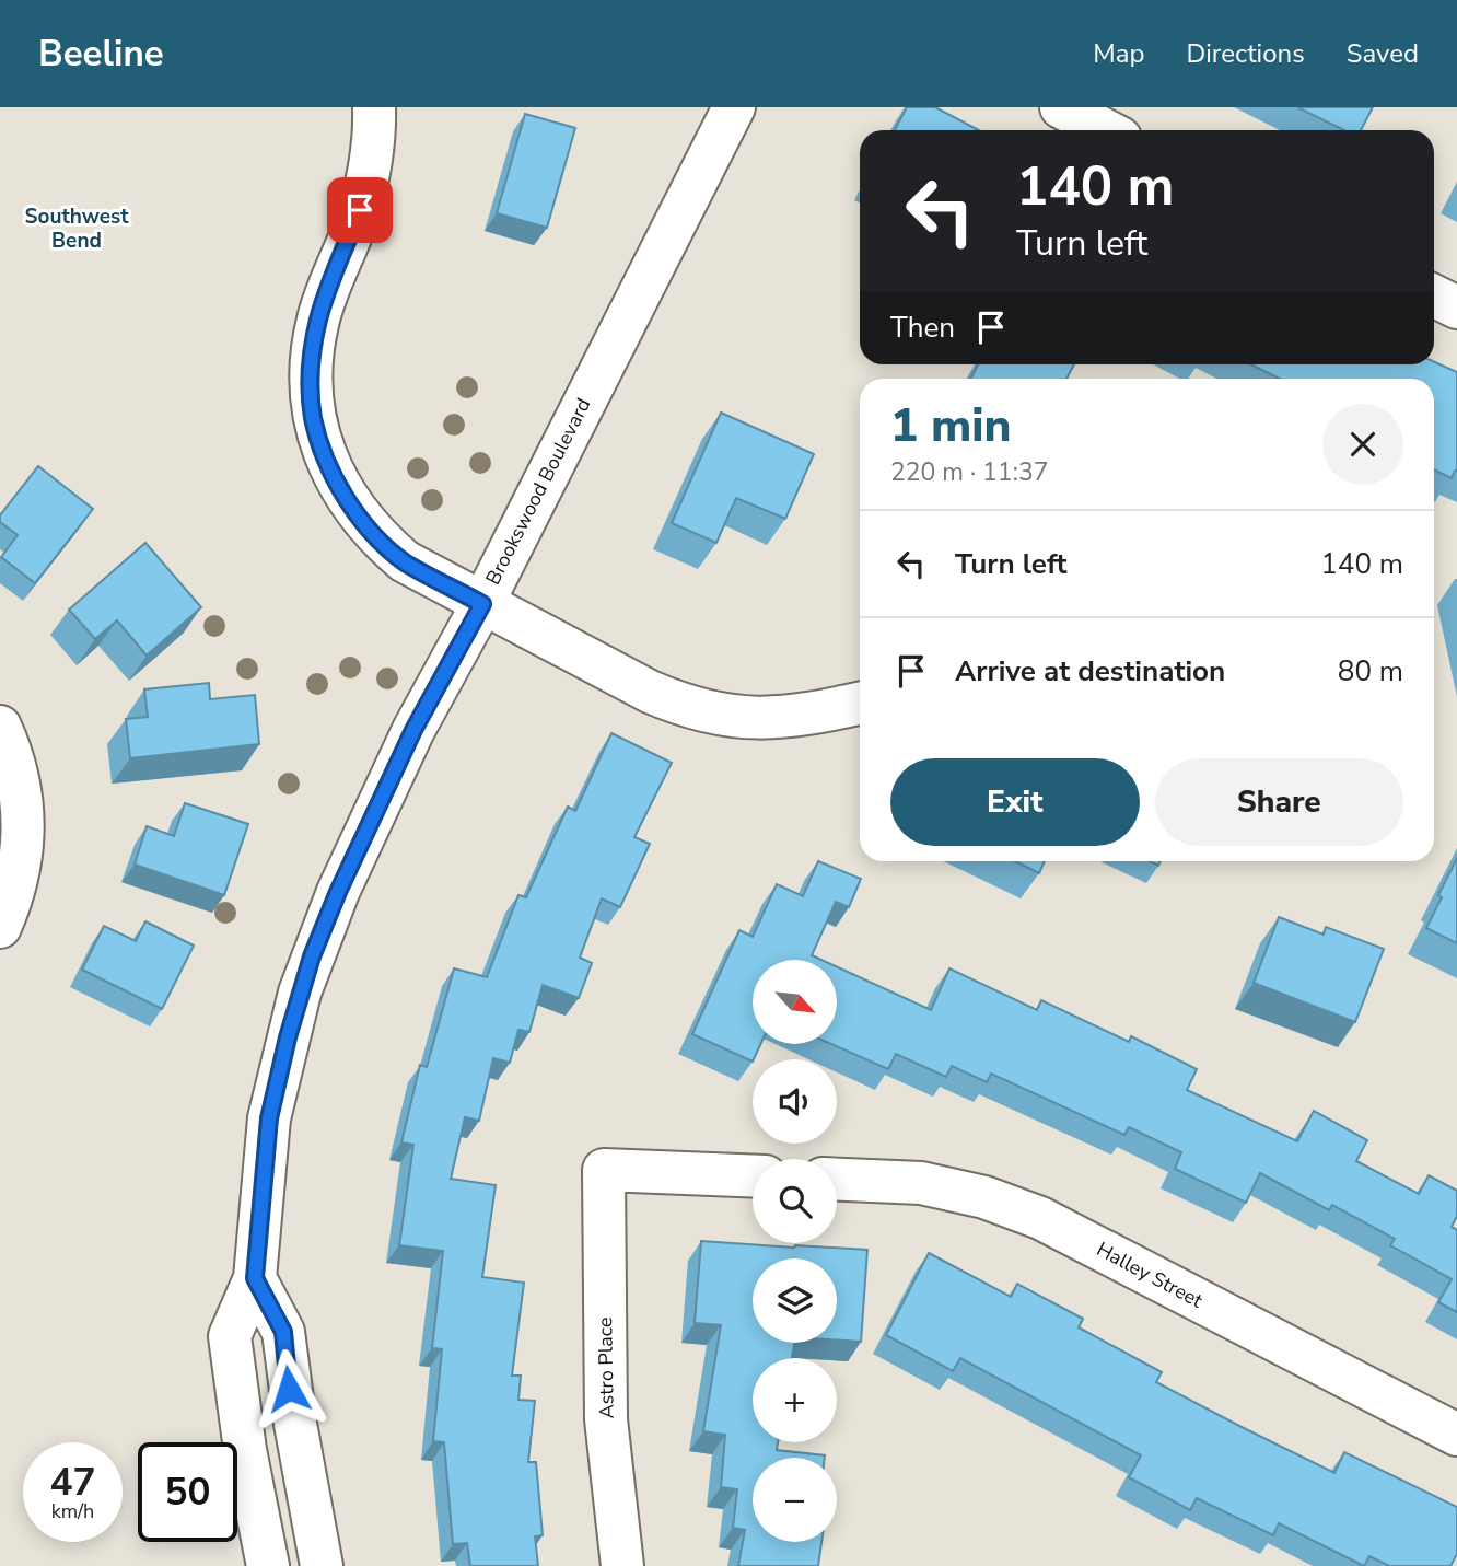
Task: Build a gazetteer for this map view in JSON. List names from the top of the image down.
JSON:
{
  "streets": {
    "street": ["Brookswood Boulevard", "Halley Street", "Astro Place"]
  },
  "districts": ["Southwest Bend"],
  "north": "bottom right",
  "page": {
    "header": "Beeline",
    "nav": ["Map", "Directions", "Saved"],
    "turn": ["140 m", "Turn left"],
    "then": "Then",
    "heading": ["1 min", "220 m · 11:37"],
    "list": [
      {
        "name": "Turn left",
        "value": "140 m"
      },
      {
        "name": "Arrive at destination",
        "value": "80 m"
      }
    ],
    "buttons": ["Exit", "Share"],
    "map_buttons": ["+", "−"],
    "speed": "47 km/h",
    "limit": "50"
  }
}
